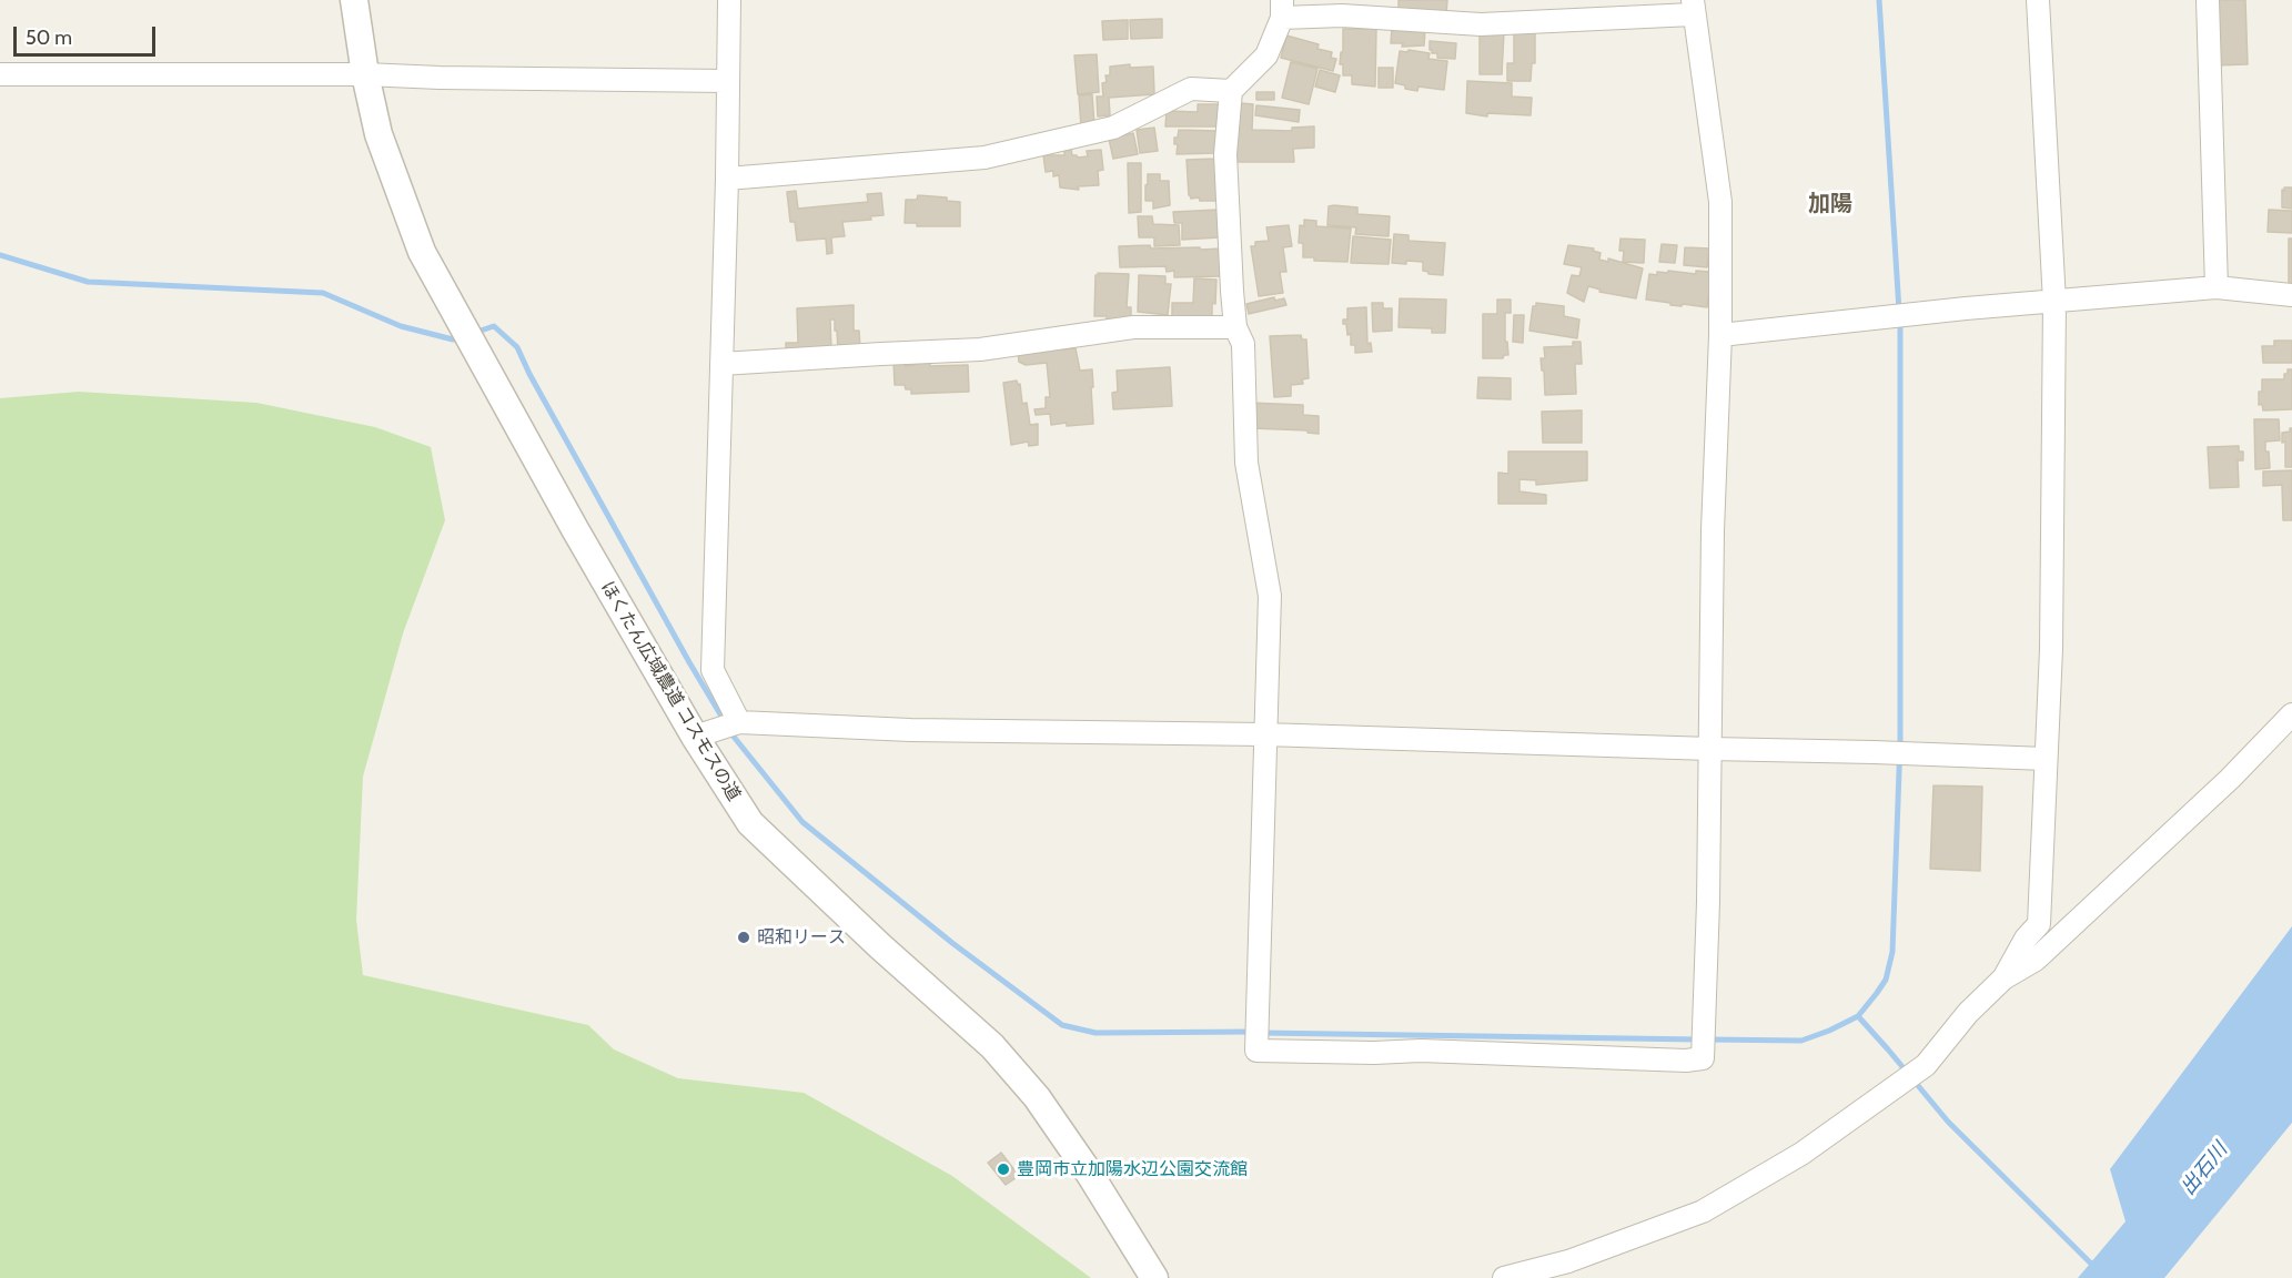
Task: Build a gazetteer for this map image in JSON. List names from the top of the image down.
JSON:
{
  "streets": {
    "street": ["ほくたん広域農道 コスモスの道"]
  },
  "districts": ["加陽"],
  "water": ["出石川"],
  "places": ["昭和リース", "豊岡市立加陽水辺公園交流館"],
  "scale_bar": "50 m"
}
